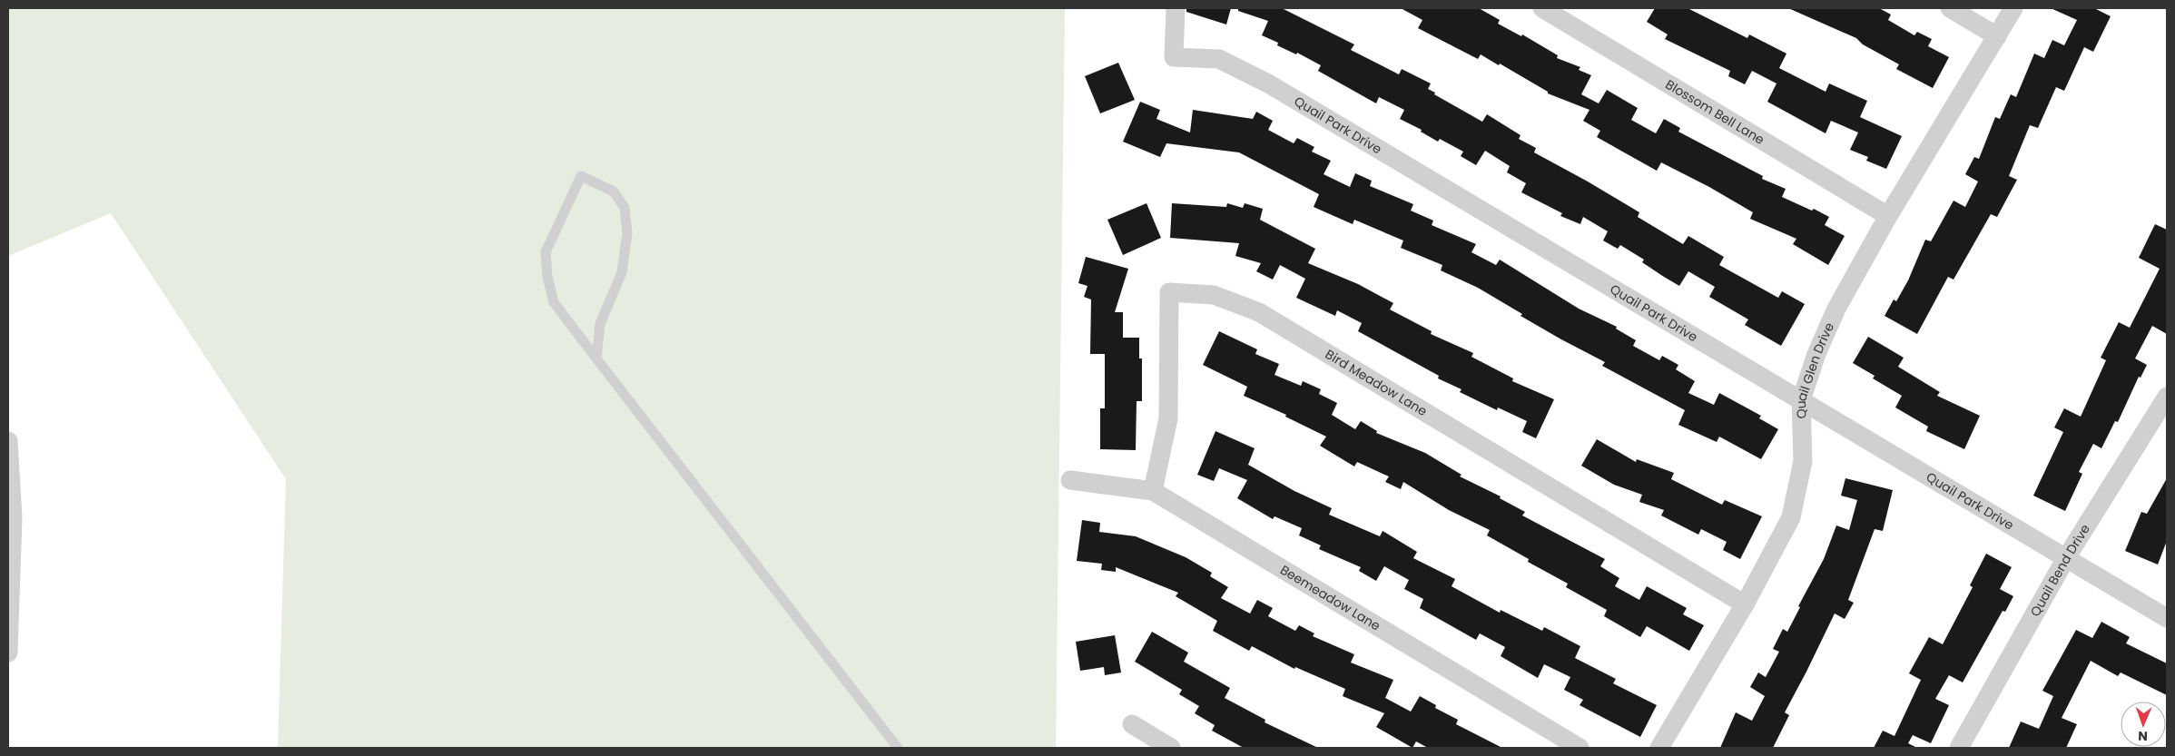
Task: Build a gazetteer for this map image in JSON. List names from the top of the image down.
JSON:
{
  "streets": {
    "street": [
      "Blossom Bell Lane",
      "Quail Park Drive",
      "Quail Glen Drive",
      "Bird Meadow Lane",
      "Quail Bend Drive",
      "Beemeadow Lane"
    ]
  },
  "crossings": [
    ["Blossom Bell Lane", "Quail Glen Drive"],
    ["Quail Park Drive", "Quail Glen Drive"],
    ["Quail Park Drive", "Quail Bend Drive"],
    ["Quail Glen Drive", "Bird Meadow Lane"],
    ["Bird Meadow Lane", "Beemeadow Lane"]
  ],
  "north": "bottom"
}
